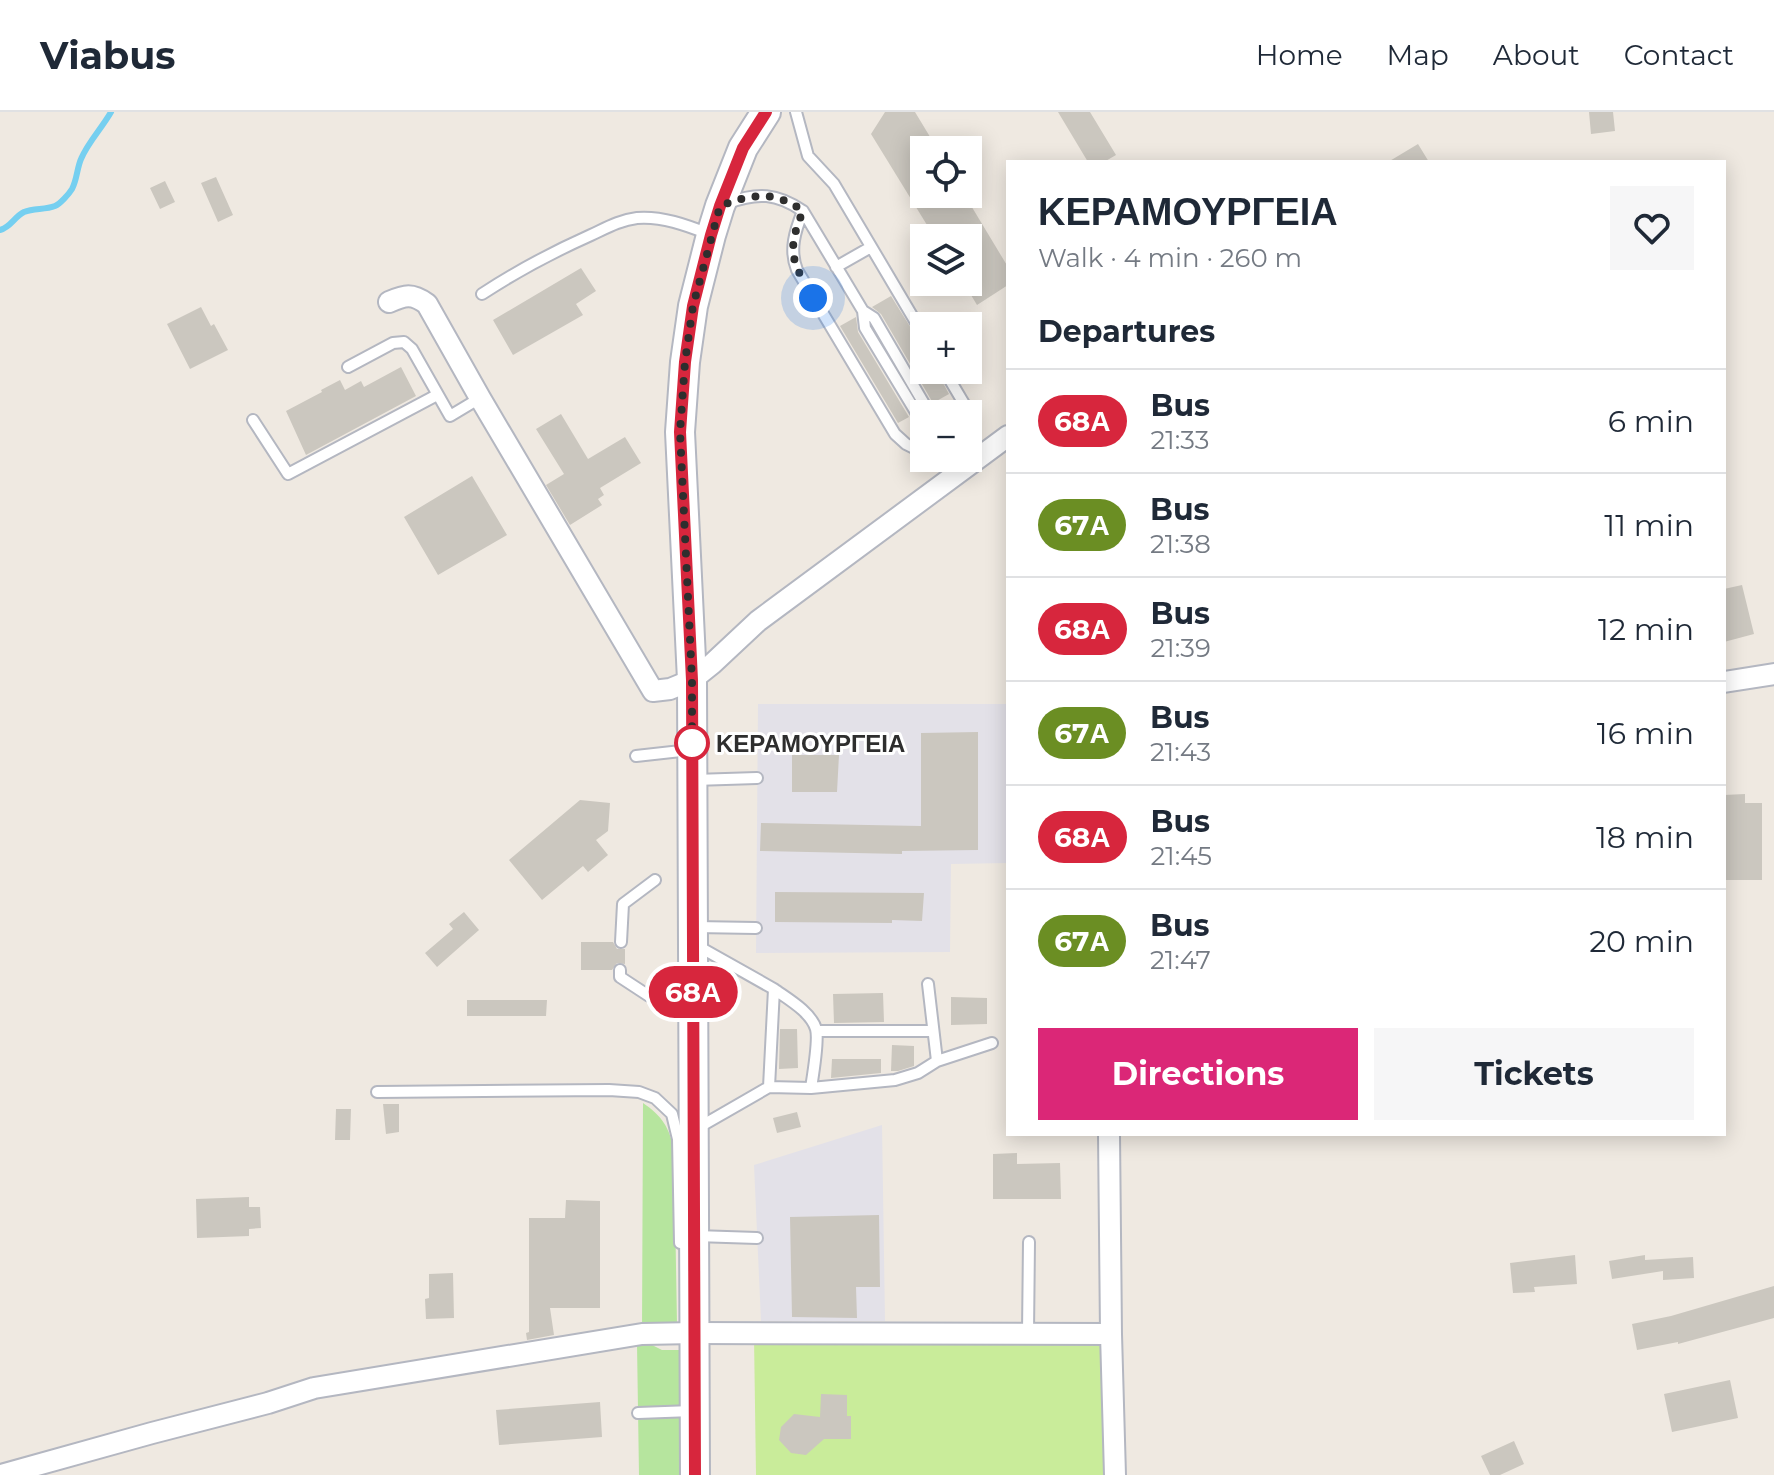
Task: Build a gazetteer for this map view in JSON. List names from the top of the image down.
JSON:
{
  "places": ["ΚΕΡΑΜΟΥΡΓΕΙΑ"],
  "lines": ["bus line 68Α"],
  "page": {
    "header": "Viabus",
    "nav": [
      "Home",
      "Map",
      "About",
      "Contact"
    ],
    "on_map": "68Α",
    "map_buttons": ["+", "−"],
    "heading": [
      ["ΚΕΡΑΜΟΥΡΓΕΙΑ", "Walk · 4 min · 260 m"],
      "Departures"
    ],
    "list": [
      {
        "mark": "68Α",
        "name": "Bus",
        "note": "21:33",
        "value": "6 min"
      },
      {
        "mark": "67Α",
        "name": "Bus",
        "note": "21:38",
        "value": "11 min"
      },
      {
        "mark": "68Α",
        "name": "Bus",
        "note": "21:39",
        "value": "12 min"
      },
      {
        "mark": "67Α",
        "name": "Bus",
        "note": "21:43",
        "value": "16 min"
      },
      {
        "mark": "68Α",
        "name": "Bus",
        "note": "21:45",
        "value": "18 min"
      },
      {
        "mark": "67Α",
        "name": "Bus",
        "note": "21:47",
        "value": "20 min"
      }
    ],
    "buttons": ["Directions", "Tickets"]
  }
}
